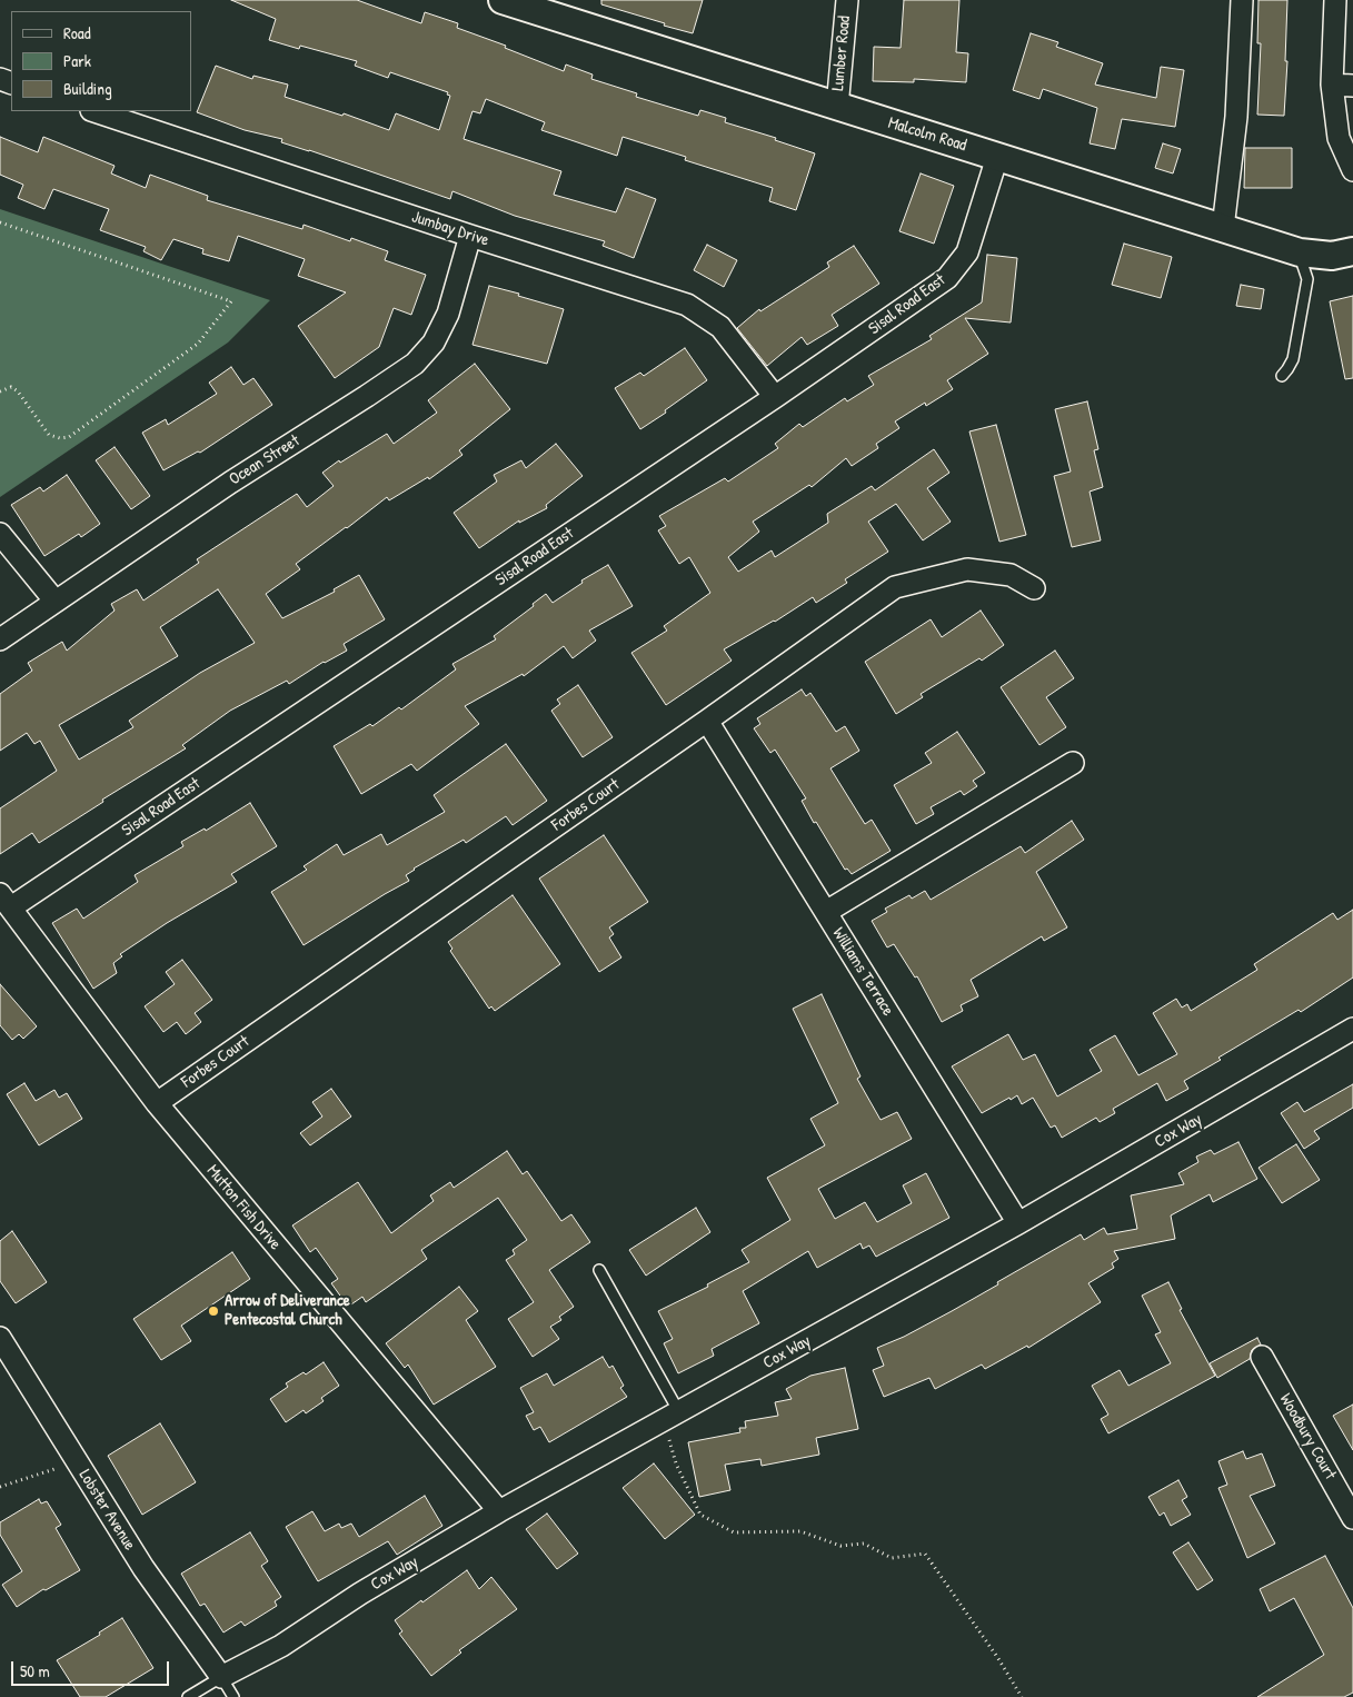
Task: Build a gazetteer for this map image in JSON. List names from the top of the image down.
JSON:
{
  "streets": {
    "street": [
      "Lumber Road",
      "Malcolm Road",
      "Jumbay Drive",
      "Sisal Road East",
      "Ocean Street",
      "Forbes Court",
      "Williams Terrace",
      "Cox Way",
      "Mutton Fish Drive",
      "Woodbury Court",
      "Lobster Avenue"
    ]
  },
  "crossings": [
    ["Lumber Road", "Malcolm Road"],
    ["Malcolm Road", "Sisal Road East"],
    ["Jumbay Drive", "Sisal Road East"],
    ["Jumbay Drive", "Ocean Street"],
    ["Sisal Road East", "Mutton Fish Drive"],
    ["Forbes Court", "Williams Terrace"],
    ["Forbes Court", "Mutton Fish Drive"],
    ["Williams Terrace", "Cox Way"],
    ["Cox Way", "Mutton Fish Drive"],
    ["Cox Way", "Lobster Avenue"]
  ],
  "places": ["Arrow of Deliverance Pentecostal Church"],
  "legend": ["Road", "Park", "Building"],
  "scale_bar": "50 m"
}
